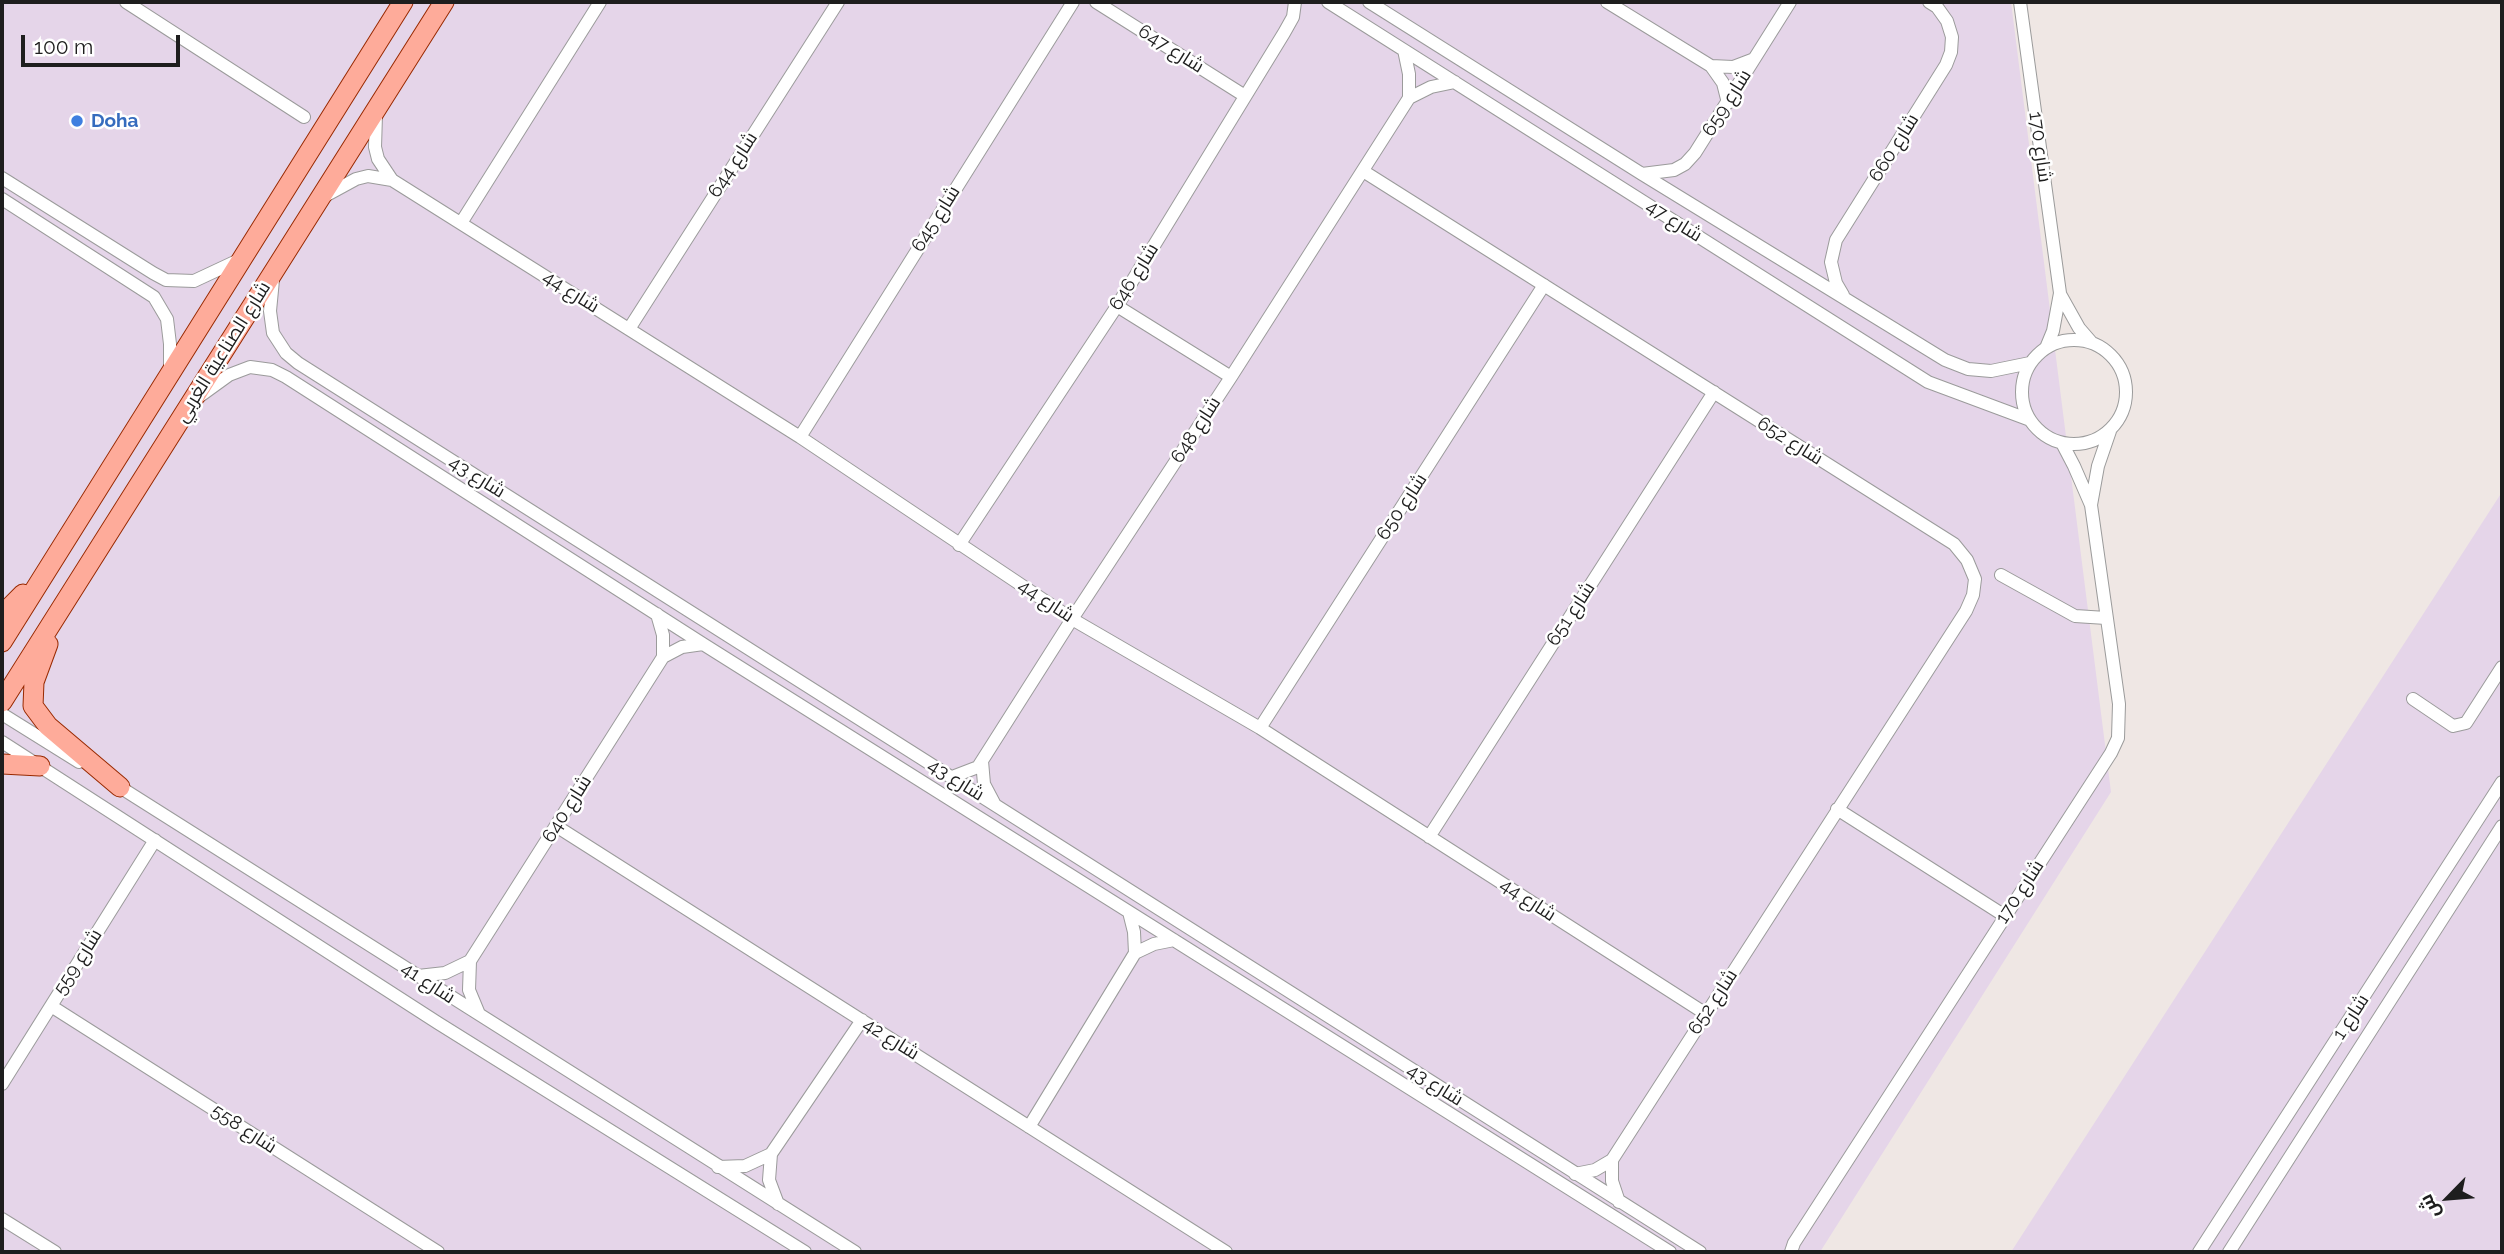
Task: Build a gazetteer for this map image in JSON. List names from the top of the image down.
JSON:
{
  "streets": {
    "main road": ["شارع الصناعية الغربي"],
    "street": [
      "شارع 647",
      "شارع 659",
      "شارع 170",
      "شارع 660",
      "شارع 644",
      "شارع 645",
      "شارع 47",
      "شارع 646",
      "شارع 44",
      "شارع 648",
      "شارع 652",
      "شارع 43",
      "شارع 650",
      "شارع 651",
      "شارع 640",
      "شارع 559",
      "شارع 41",
      "شارع 1",
      "شارع 42",
      "شارع 558"
    ]
  },
  "crossings": [
    ["شارع 647", "شارع 646"],
    ["شارع 659", "شارع 47"],
    ["شارع 170", "شارع 47"],
    ["شارع 660", "شارع 47"],
    ["شارع 644", "شارع 44"],
    ["شارع 645", "شارع 44"],
    ["شارع 646", "شارع 44"],
    ["شارع 44", "شارع الصناعية الغربي"],
    ["شارع 44", "شارع 648"],
    ["شارع 44", "شارع 652"],
    ["شارع 44", "شارع 650"],
    ["شارع 44", "شارع 651"],
    ["شارع الصناعية الغربي", "شارع 43"],
    ["شارع 648", "شارع 652"],
    ["شارع 648", "شارع 43"],
    ["شارع 652", "شارع 650"],
    ["شارع 652", "شارع 651"],
    ["شارع 640", "شارع 42"],
    ["شارع 559", "شارع 41"],
    ["شارع 559", "شارع 558"]
  ],
  "places": ["Doha"],
  "scale_bar": "100 m",
  "north": "bottom left"
}
